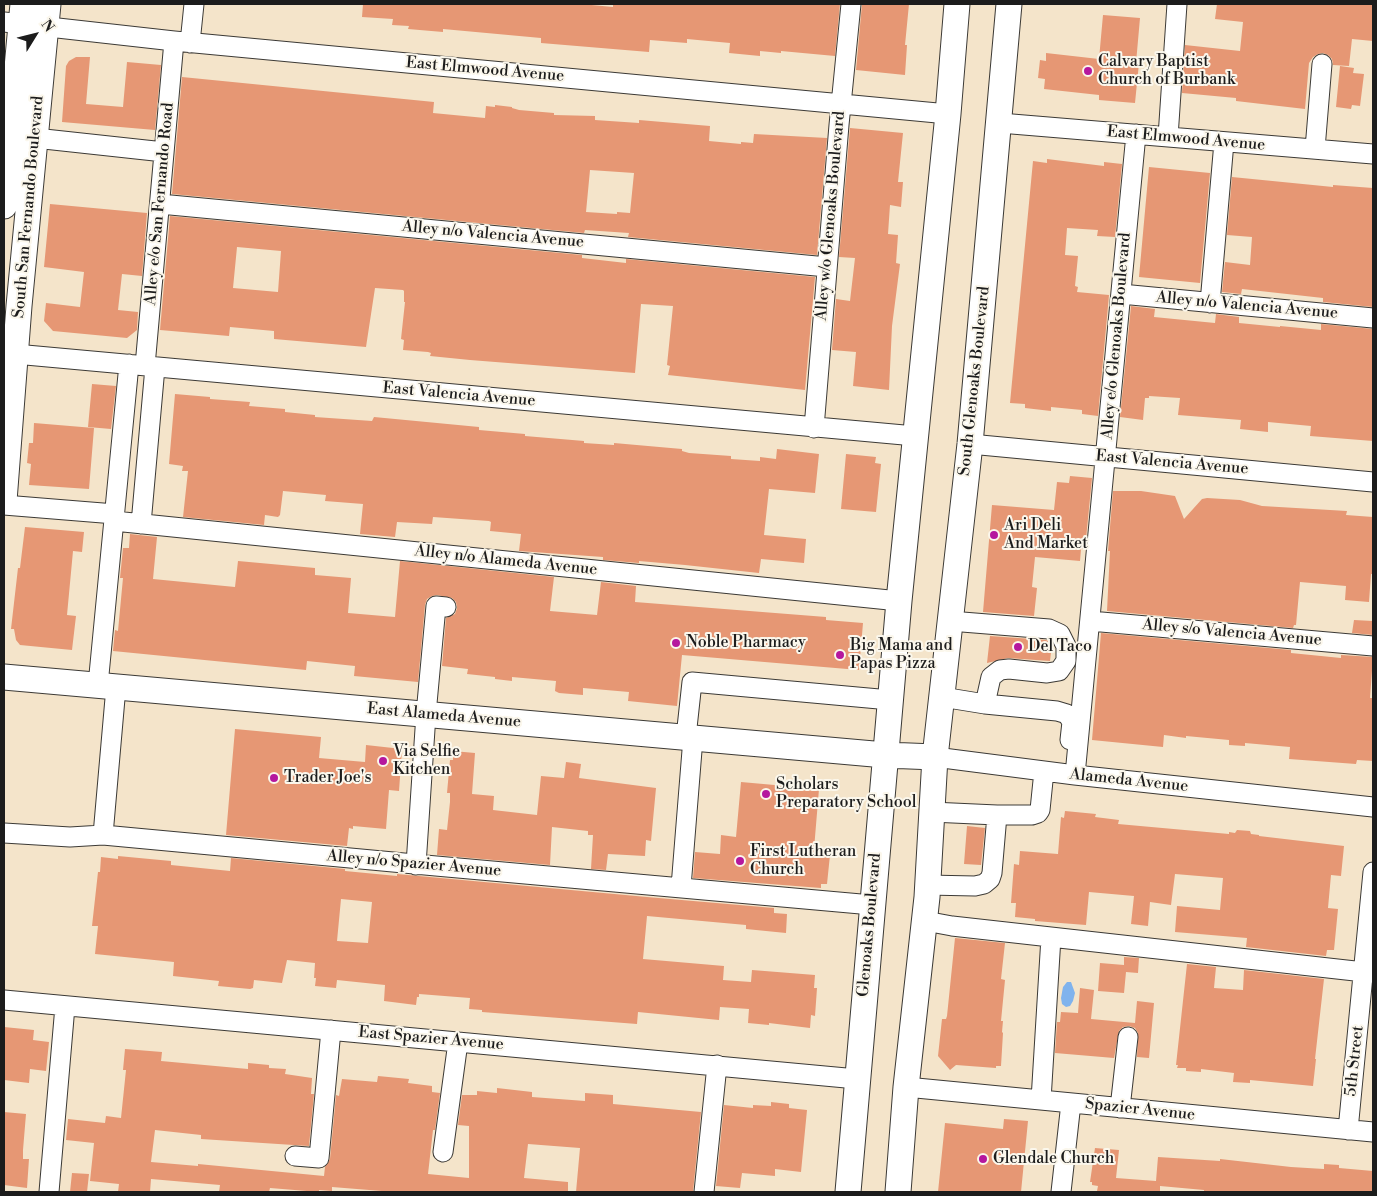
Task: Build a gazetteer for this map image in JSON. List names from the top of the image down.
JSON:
{
  "streets": {
    "main road": [
      "South San Fernando Boulevard",
      "South Glenoaks Boulevard",
      "East Alameda Avenue",
      "Alameda Avenue",
      "Glenoaks Boulevard"
    ],
    "street": [
      "East Elmwood Avenue",
      "Alley e/o San Fernando Road",
      "Alley w/o Glenoaks Boulevard",
      "Alley n/o Valencia Avenue",
      "Alley e/o Glenoaks Boulevard",
      "East Valencia Avenue",
      "Alley n/o Alameda Avenue",
      "Alley s/o Valencia Avenue",
      "Alley n/o Spazier Avenue",
      "East Spazier Avenue",
      "5th Street",
      "Spazier Avenue"
    ]
  },
  "crossings": [
    ["East Elmwood Avenue", "Alley e/o San Fernando Road"],
    ["East Elmwood Avenue", "South San Fernando Boulevard"],
    ["East Elmwood Avenue", "Alley w/o Glenoaks Boulevard"],
    ["East Elmwood Avenue", "Alley e/o Glenoaks Boulevard"],
    ["East Elmwood Avenue", "South Glenoaks Boulevard"],
    ["Alley e/o San Fernando Road", "Alley n/o Valencia Avenue"],
    ["Alley e/o San Fernando Road", "East Valencia Avenue"],
    ["Alley e/o San Fernando Road", "Alley n/o Alameda Avenue"],
    ["Alley e/o San Fernando Road", "East Alameda Avenue"],
    ["South San Fernando Boulevard", "East Valencia Avenue"],
    ["Alley w/o Glenoaks Boulevard", "Alley n/o Valencia Avenue"],
    ["Alley w/o Glenoaks Boulevard", "East Valencia Avenue"],
    ["Alley n/o Valencia Avenue", "Alley e/o Glenoaks Boulevard"],
    ["Alley e/o Glenoaks Boulevard", "East Valencia Avenue"],
    ["Alley e/o Glenoaks Boulevard", "Alley s/o Valencia Avenue"],
    ["Alley e/o Glenoaks Boulevard", "Alameda Avenue"],
    ["South Glenoaks Boulevard", "East Valencia Avenue"],
    ["South Glenoaks Boulevard", "Alameda Avenue"],
    ["Alley n/o Alameda Avenue", "Glenoaks Boulevard"],
    ["East Alameda Avenue", "Alameda Avenue"],
    ["East Alameda Avenue", "Glenoaks Boulevard"],
    ["Alameda Avenue", "Glenoaks Boulevard"],
    ["Alley n/o Spazier Avenue", "Glenoaks Boulevard"],
    ["Glenoaks Boulevard", "East Spazier Avenue"],
    ["5th Street", "Spazier Avenue"]
  ],
  "places": [
    "Calvary Baptist Church of Burbank",
    "Ari Deli And Market",
    "Noble Pharmacy",
    "Del Taco",
    "Big Mama and Papas Pizza",
    "Via Selfie Kitchen",
    "Trader Joe's",
    "Scholars Preparatory School",
    "First Lutheran Church",
    "Glendale Church"
  ],
  "north": "top right"
}
